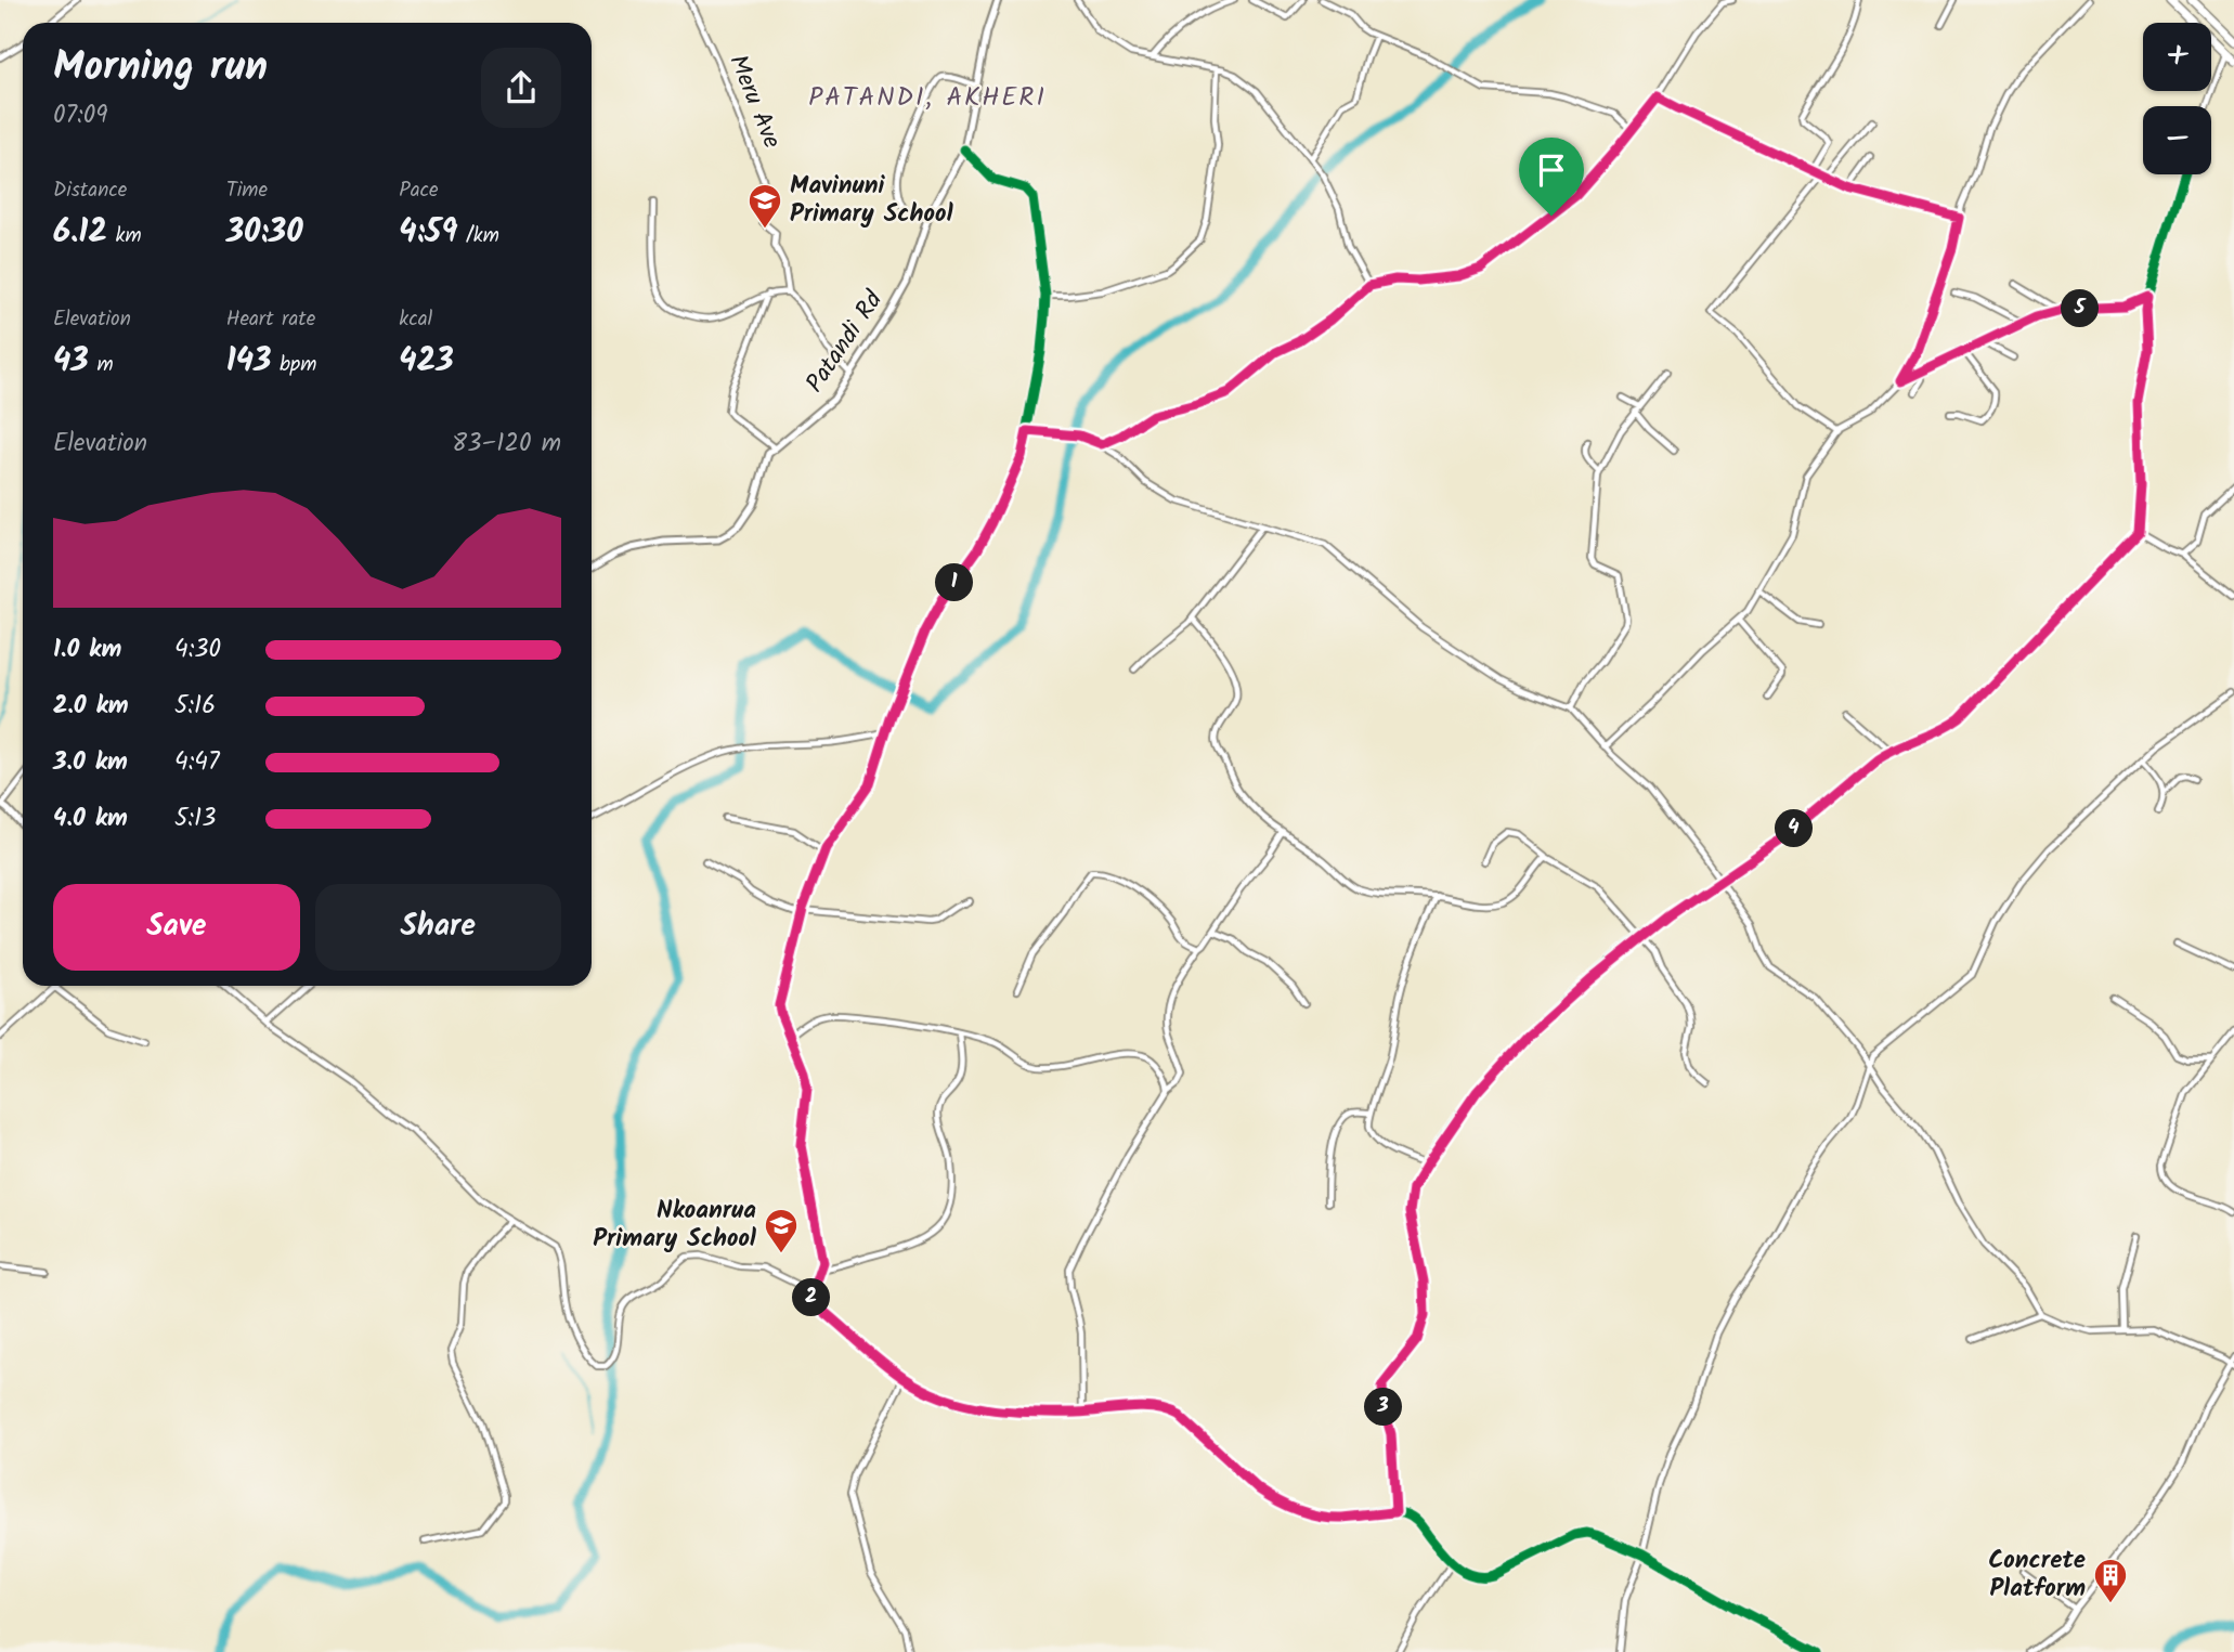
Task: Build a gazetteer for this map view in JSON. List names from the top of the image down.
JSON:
{
  "streets": {
    "street": ["Meru Ave", "Patandi Rd"]
  },
  "districts": ["PATANDI, AKHERI"],
  "places": {
    "school or university": ["Mavinuni Primary School", "Nkoanrua Primary School"],
    "building": ["Concrete Platform"]
  },
  "page": {
    "map_buttons": ["+", "−"],
    "heading": ["Morning run", "07:09"],
    "stats": [
      ["Distance", "6.12 km"],
      ["Time", "30:30"],
      ["Pace", "4:59 /km"],
      ["Elevation", "43 m"],
      ["Heart rate", "143 bpm"],
      ["kcal", "423"]
    ],
    "pins": [
      "5",
      "1",
      "4",
      "2",
      "3"
    ],
    "chart": ["Elevation", "83–120 m"],
    "list": [
      {
        "name": "1.0 km",
        "note": "4:30"
      },
      {
        "name": "2.0 km",
        "note": "5:16"
      },
      {
        "name": "3.0 km",
        "note": "4:47"
      },
      {
        "name": "4.0 km",
        "note": "5:13"
      }
    ],
    "buttons": ["Save", "Share"]
  }
}
